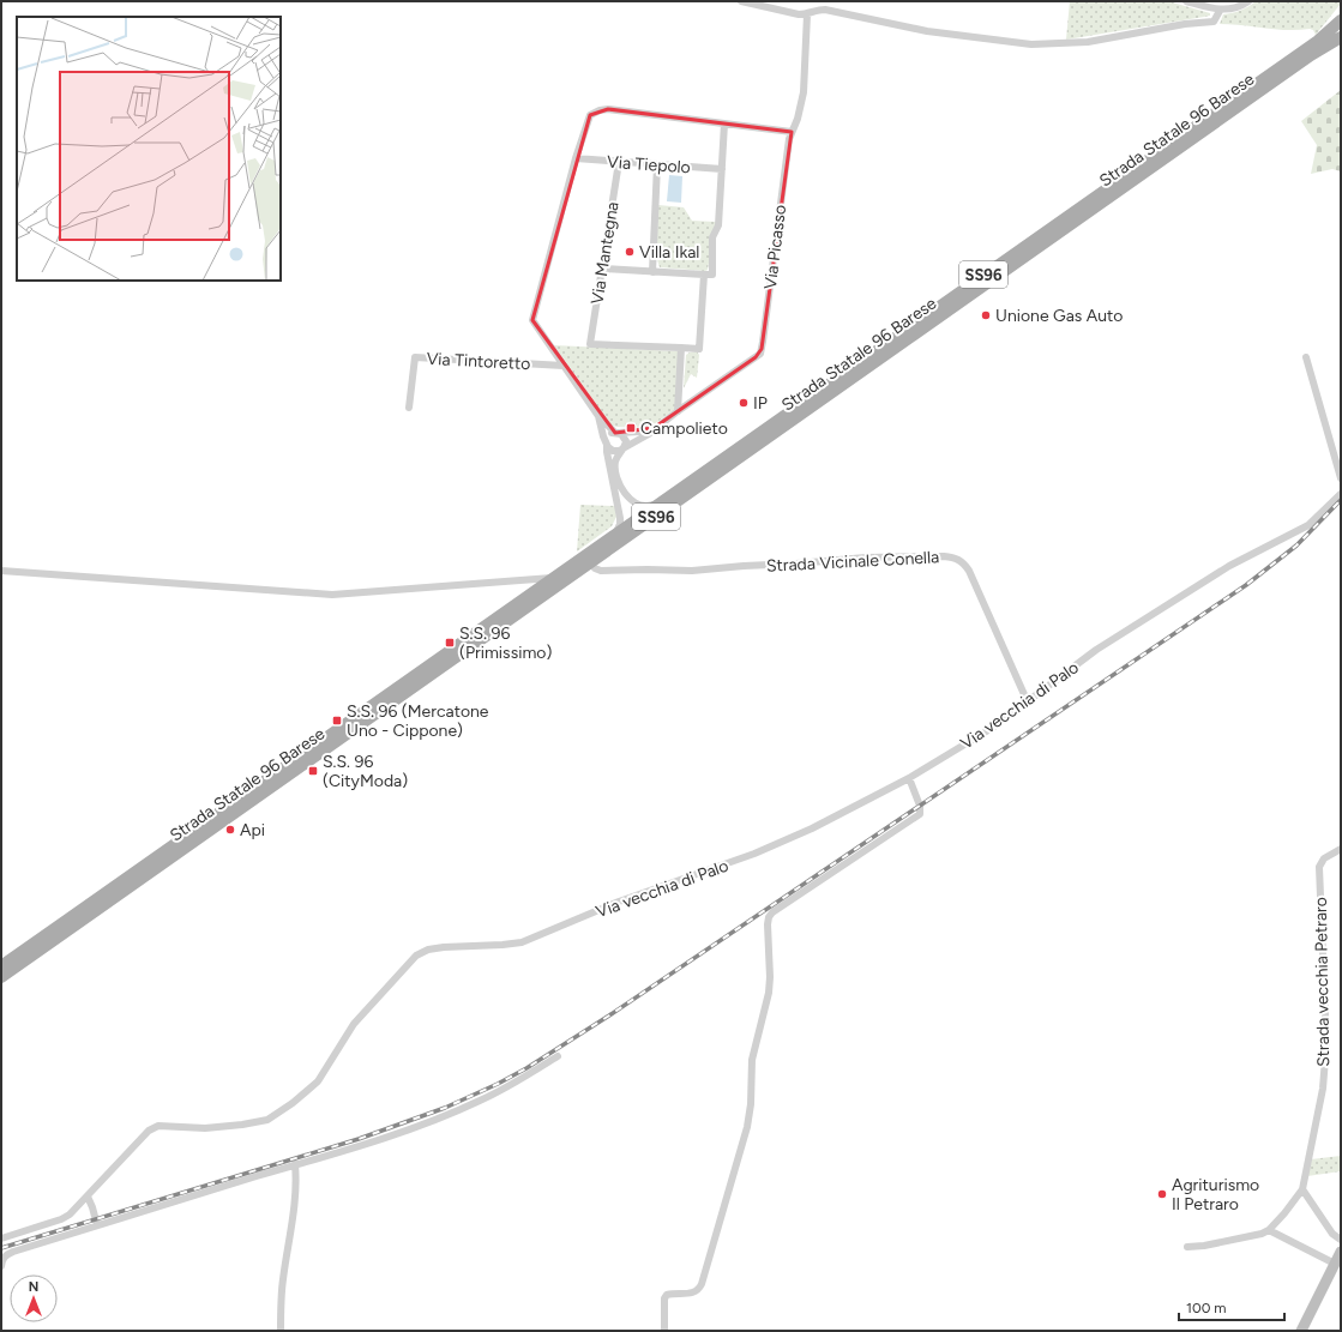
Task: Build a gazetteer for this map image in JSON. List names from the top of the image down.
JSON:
{
  "streets": {
    "main road": ["Strada Statale 96 Barese", "SS96"],
    "street": [
      "Via Tiepolo",
      "Via Picasso",
      "Via Mantegna",
      "Via Tintoretto",
      "Strada Vicinale Conella",
      "Via vecchia di Palo",
      "Strada vecchia Petraro"
    ]
  },
  "crossings": [
    ["Strada Statale 96 Barese", "SS96"],
    ["Strada Statale 96 Barese", "Strada Vicinale Conella"],
    ["Via Tiepolo", "Via Mantegna"],
    ["Strada Vicinale Conella", "Via vecchia di Palo"]
  ],
  "places": {
    "other": [
      "Villa Ikal",
      "Unione Gas Auto",
      "IP",
      "Api",
      "Agriturismo Il Petraro"
    ],
    "transit": [
      "Campolieto",
      "S.S. 96 (Primissimo)",
      "S.S. 96 (Mercatone Uno - Cippone)",
      "S.S. 96 (CityModa)"
    ]
  },
  "scale_bar": "100 m",
  "north": "top"
}
